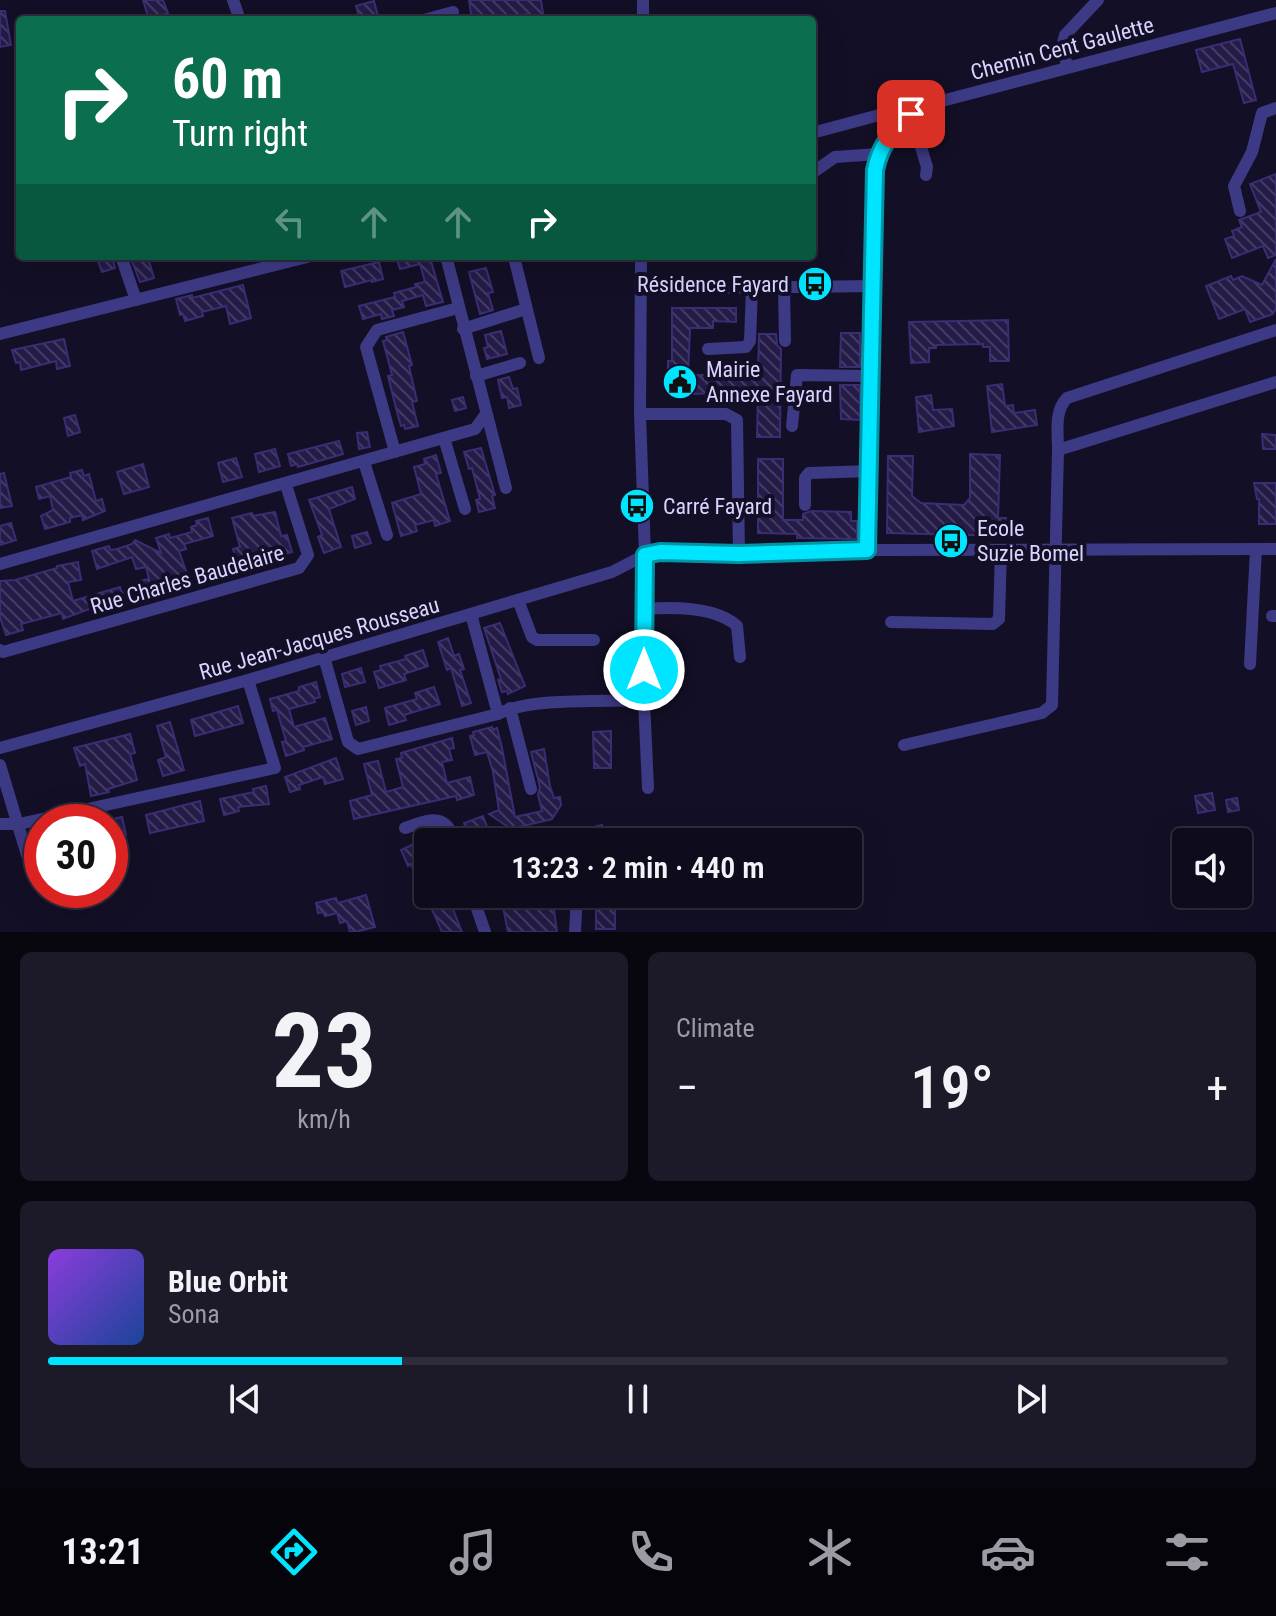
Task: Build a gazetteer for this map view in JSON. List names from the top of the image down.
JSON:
{
  "streets": {
    "street": ["Chemin Cent Gaulette", "Rue Charles Baudelaire", "Rue Jean-Jacques Rousseau"]
  },
  "places": {
    "bus stop": ["Résidence Fayard", "Carré Fayard", "Ecole Suzie Bomel"],
    "public building": ["Mairie Annexe Fayard"]
  },
  "page": {
    "turn": ["60 m", "Turn right"],
    "limit": "30",
    "trip": "13:23 · 2 min · 440 m",
    "tile": [
      ["23", "km/h"],
      "Climate"
    ],
    "heat": ["−", "19°", "+"],
    "song": ["Blue Orbit", "Sona"],
    "tabs": "13:21"
  }
}
